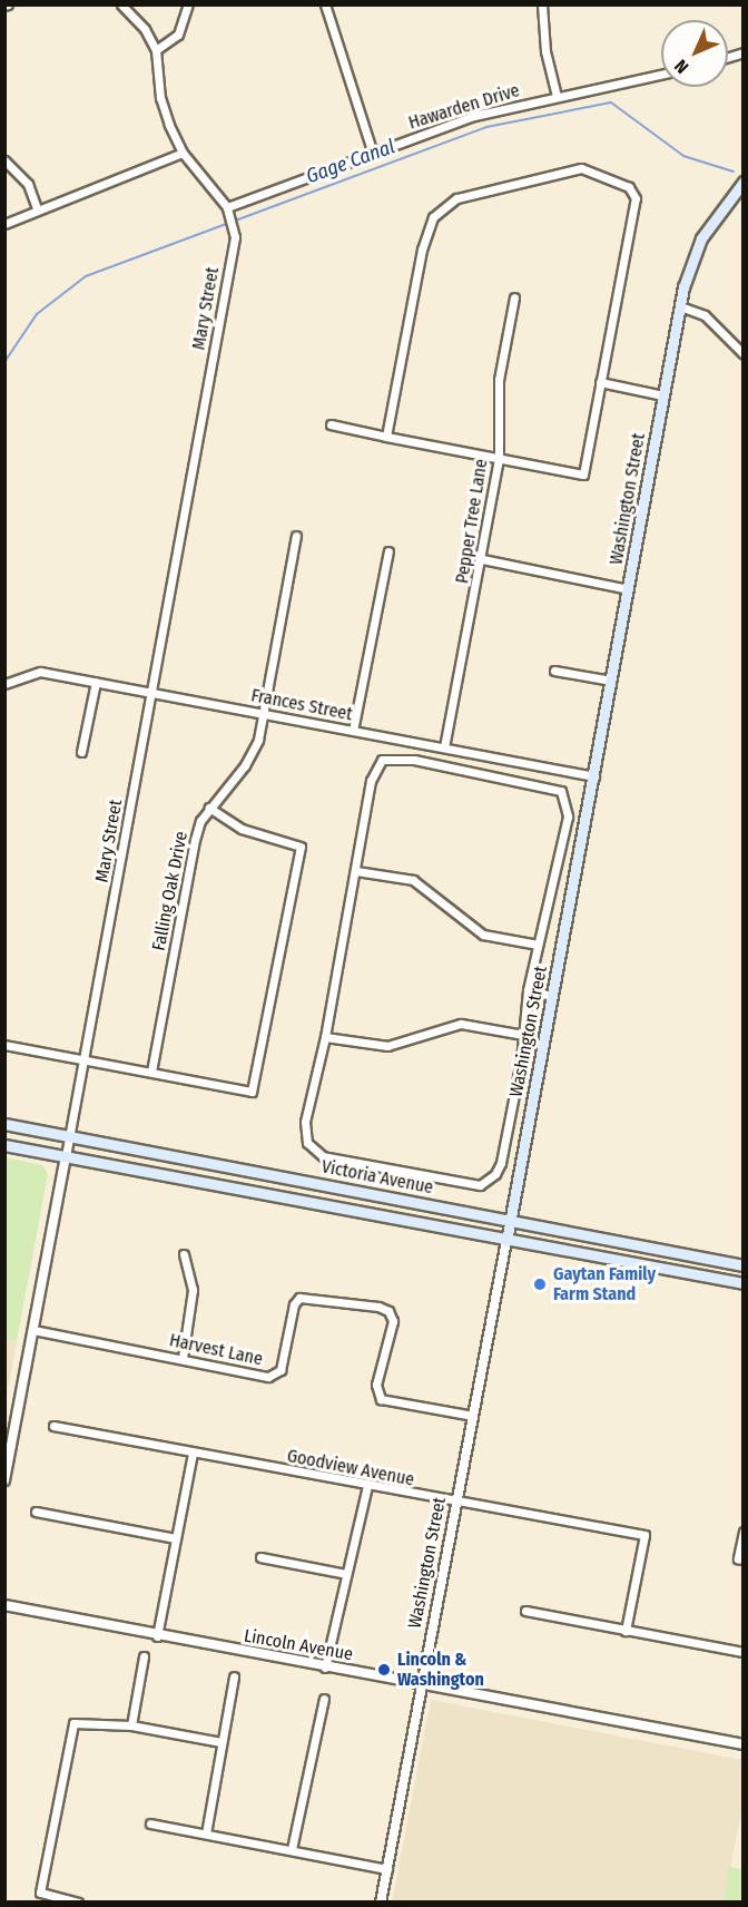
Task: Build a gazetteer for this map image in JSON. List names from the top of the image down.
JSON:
{
  "streets": {
    "main road": ["Washington Street", "Victoria Avenue"],
    "street": [
      "Hawarden Drive",
      "Mary Street",
      "Pepper Tree Lane",
      "Frances Street",
      "Falling Oak Drive",
      "Harvest Lane",
      "Goodview Avenue",
      "Lincoln Avenue"
    ]
  },
  "crossings": [
    ["Hawarden Drive", "Mary Street"],
    ["Mary Street", "Frances Street"],
    ["Mary Street", "Victoria Avenue"],
    ["Mary Street", "Harvest Lane"],
    ["Washington Street", "Frances Street"],
    ["Washington Street", "Victoria Avenue"],
    ["Washington Street", "Harvest Lane"],
    ["Washington Street", "Goodview Avenue"],
    ["Washington Street", "Lincoln Avenue"],
    ["Pepper Tree Lane", "Frances Street"],
    ["Frances Street", "Falling Oak Drive"]
  ],
  "water": ["Gage Canal"],
  "places": ["Gaytan Family Farm Stand", "Lincoln & Washington"],
  "north": "bottom left"
}
